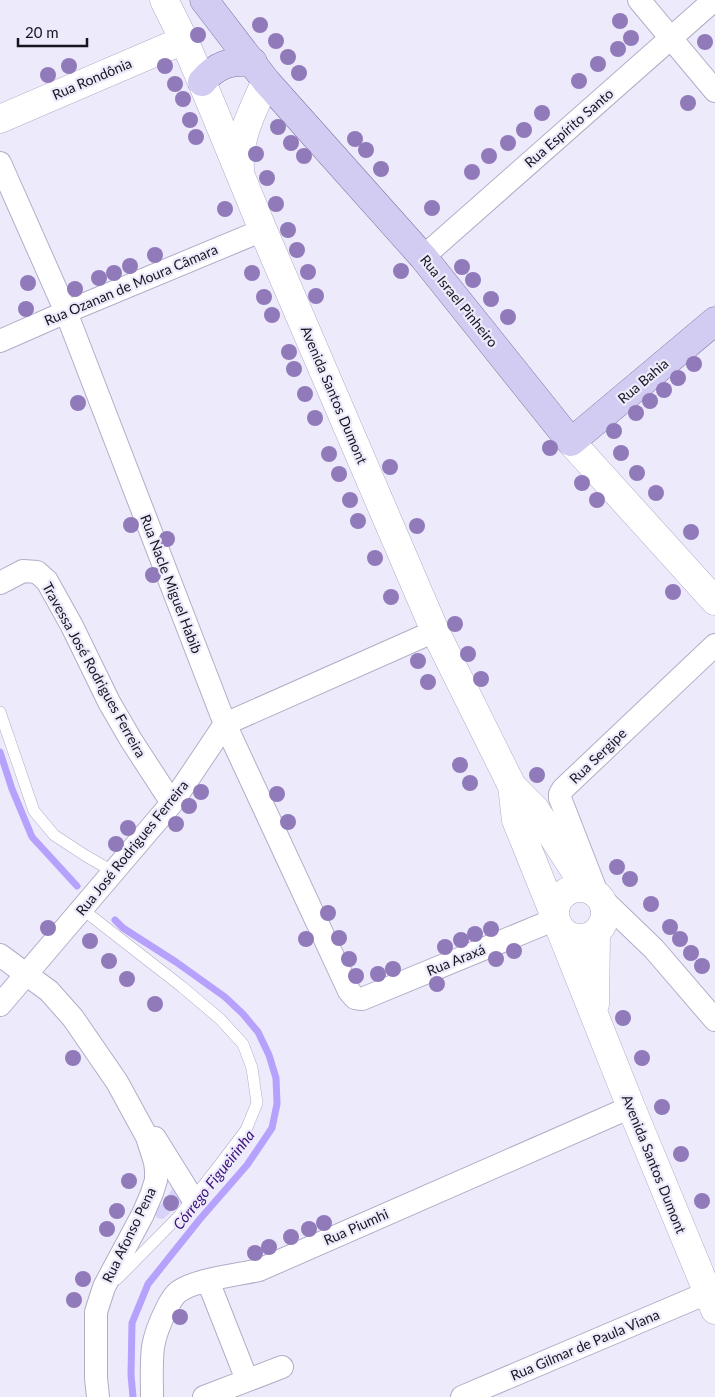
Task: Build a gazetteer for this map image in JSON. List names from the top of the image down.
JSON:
{
  "streets": {
    "main road": [
      "Rua Rondônia",
      "Rua Israel Pinheiro",
      "Rua Bahia",
      "Avenida Santos Dumont"
    ],
    "street": [
      "Rua Espírito Santo",
      "Rua Ozanan de Moura Câmara",
      "Rua Nacle Miguel Habib",
      "Travessa José Rodrigues Ferreira",
      "Rua Sergipe",
      "Rua José Rodrigues Ferreira",
      "Rua Araxá",
      "Rua Piumhi",
      "Rua Afonso Pena",
      "Rua Gilmar de Paula Viana"
    ]
  },
  "crossings": [
    ["Rua Rondônia", "Avenida Santos Dumont"],
    ["Rua Espírito Santo", "Rua Israel Pinheiro"],
    ["Rua Ozanan de Moura Câmara", "Avenida Santos Dumont"],
    ["Rua Ozanan de Moura Câmara", "Rua Nacle Miguel Habib"],
    ["Rua Israel Pinheiro", "Rua Bahia"],
    ["Rua Israel Pinheiro", "Avenida Santos Dumont"],
    ["Avenida Santos Dumont", "Rua Sergipe"],
    ["Avenida Santos Dumont", "Rua Araxá"],
    ["Avenida Santos Dumont", "Rua Piumhi"],
    ["Avenida Santos Dumont", "Rua Gilmar de Paula Viana"],
    ["Rua Nacle Miguel Habib", "Rua José Rodrigues Ferreira"],
    ["Rua Nacle Miguel Habib", "Rua Araxá"],
    ["Travessa José Rodrigues Ferreira", "Rua José Rodrigues Ferreira"],
    ["Rua Sergipe", "Rua Araxá"],
    ["Rua José Rodrigues Ferreira", "Rua Afonso Pena"]
  ],
  "water": ["Córrego Figueirinha"],
  "scale_bar": "20 m"
}
